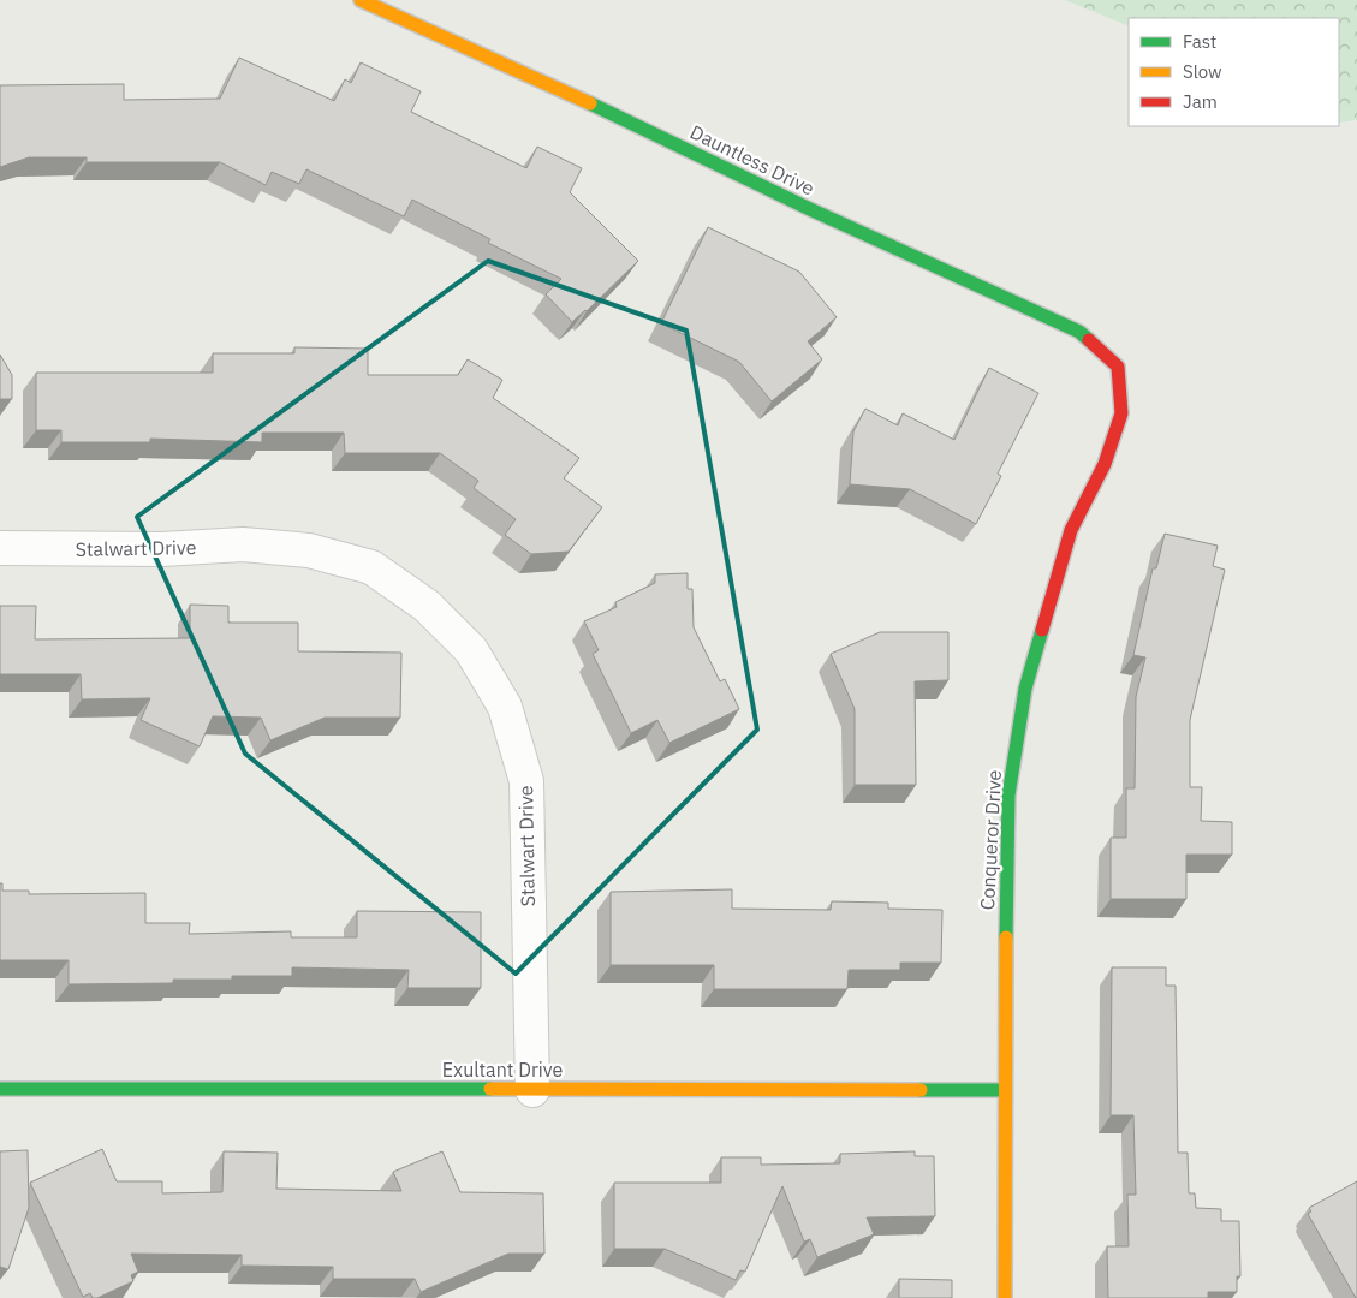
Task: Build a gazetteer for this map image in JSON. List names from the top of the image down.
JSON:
{
  "streets": {
    "street": [
      "Dauntless Drive",
      "Stalwart Drive",
      "Conqueror Drive",
      "Exultant Drive"
    ]
  },
  "crossings": [
    ["Dauntless Drive", "Conqueror Drive"],
    ["Stalwart Drive", "Exultant Drive"],
    ["Conqueror Drive", "Exultant Drive"]
  ],
  "legend": ["Fast", "Slow", "Jam"]
}
